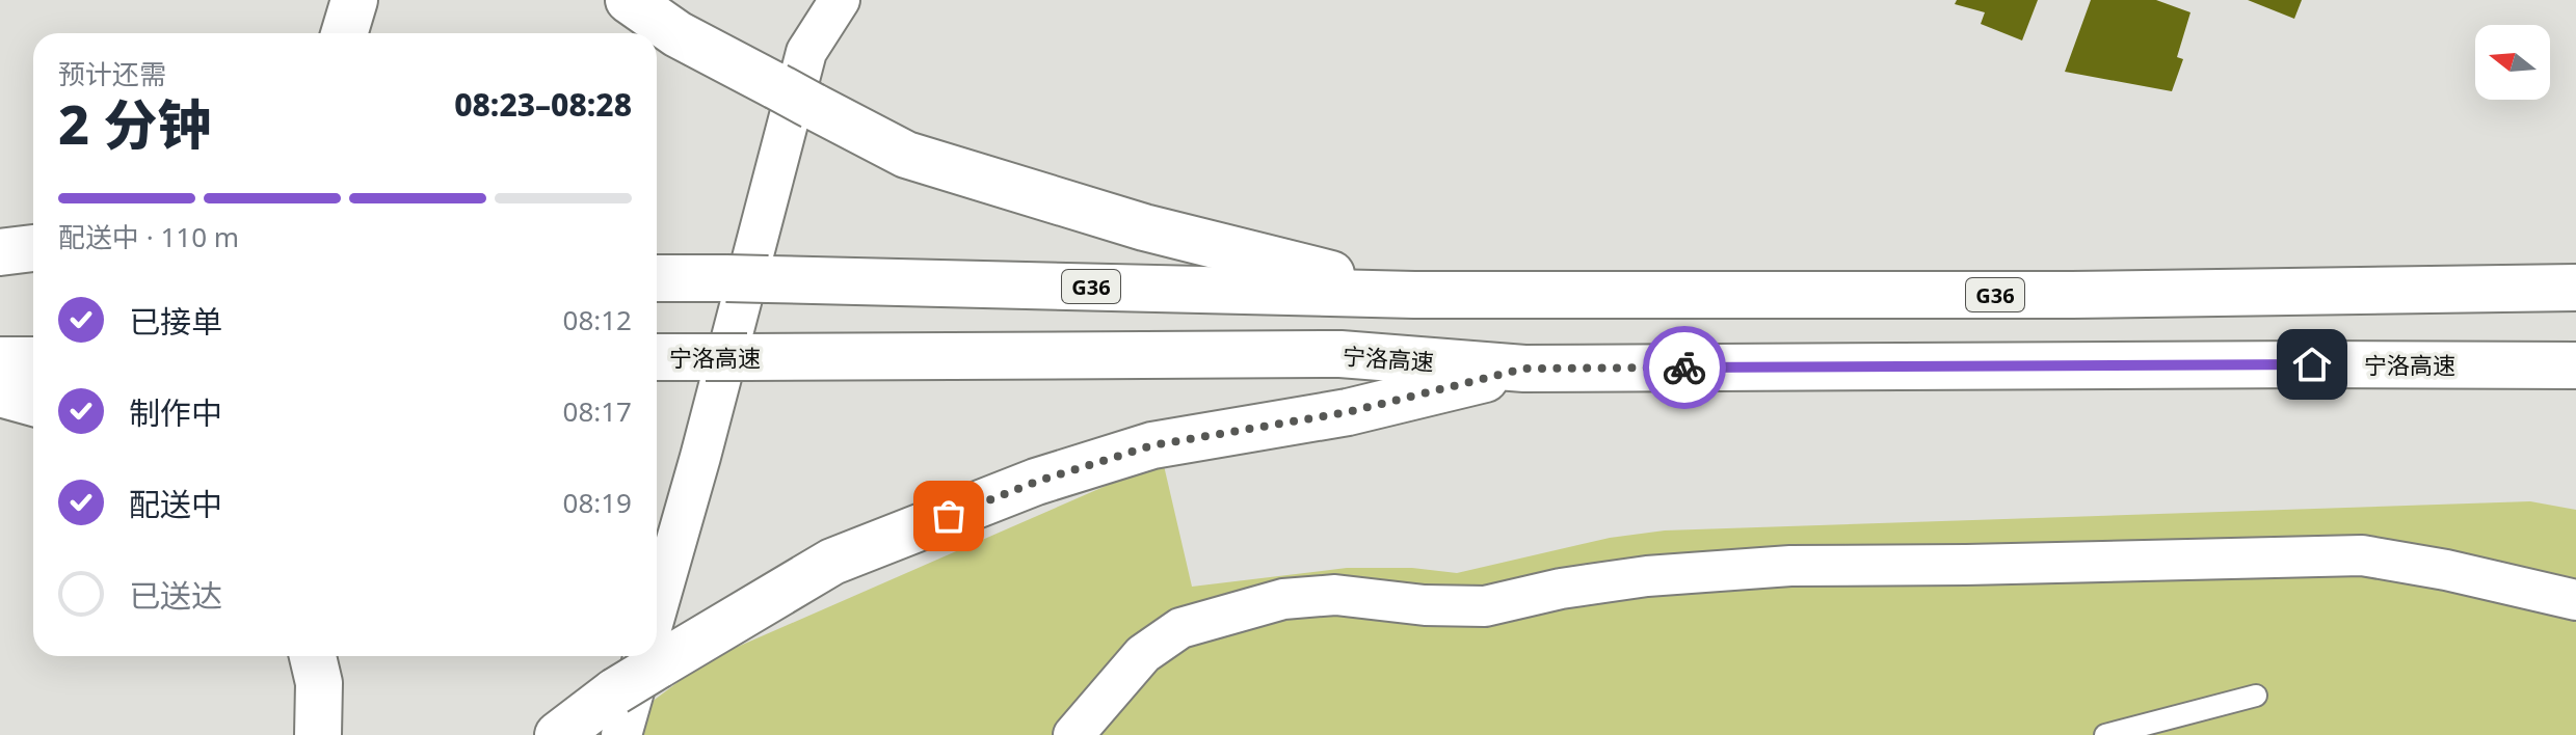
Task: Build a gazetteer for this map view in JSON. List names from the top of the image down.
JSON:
{
  "streets": {
    "highway": ["G36", "宁洛高速"]
  },
  "north": "left",
  "page": {
    "heading": ["2 分钟", "预计还需", "08:23–08:28"],
    "bar": "配送中 · 110 m",
    "list": [
      ["已接单", "08:12"],
      ["制作中", "08:17"],
      ["配送中", "08:19"],
      "已送达"
    ]
  }
}
